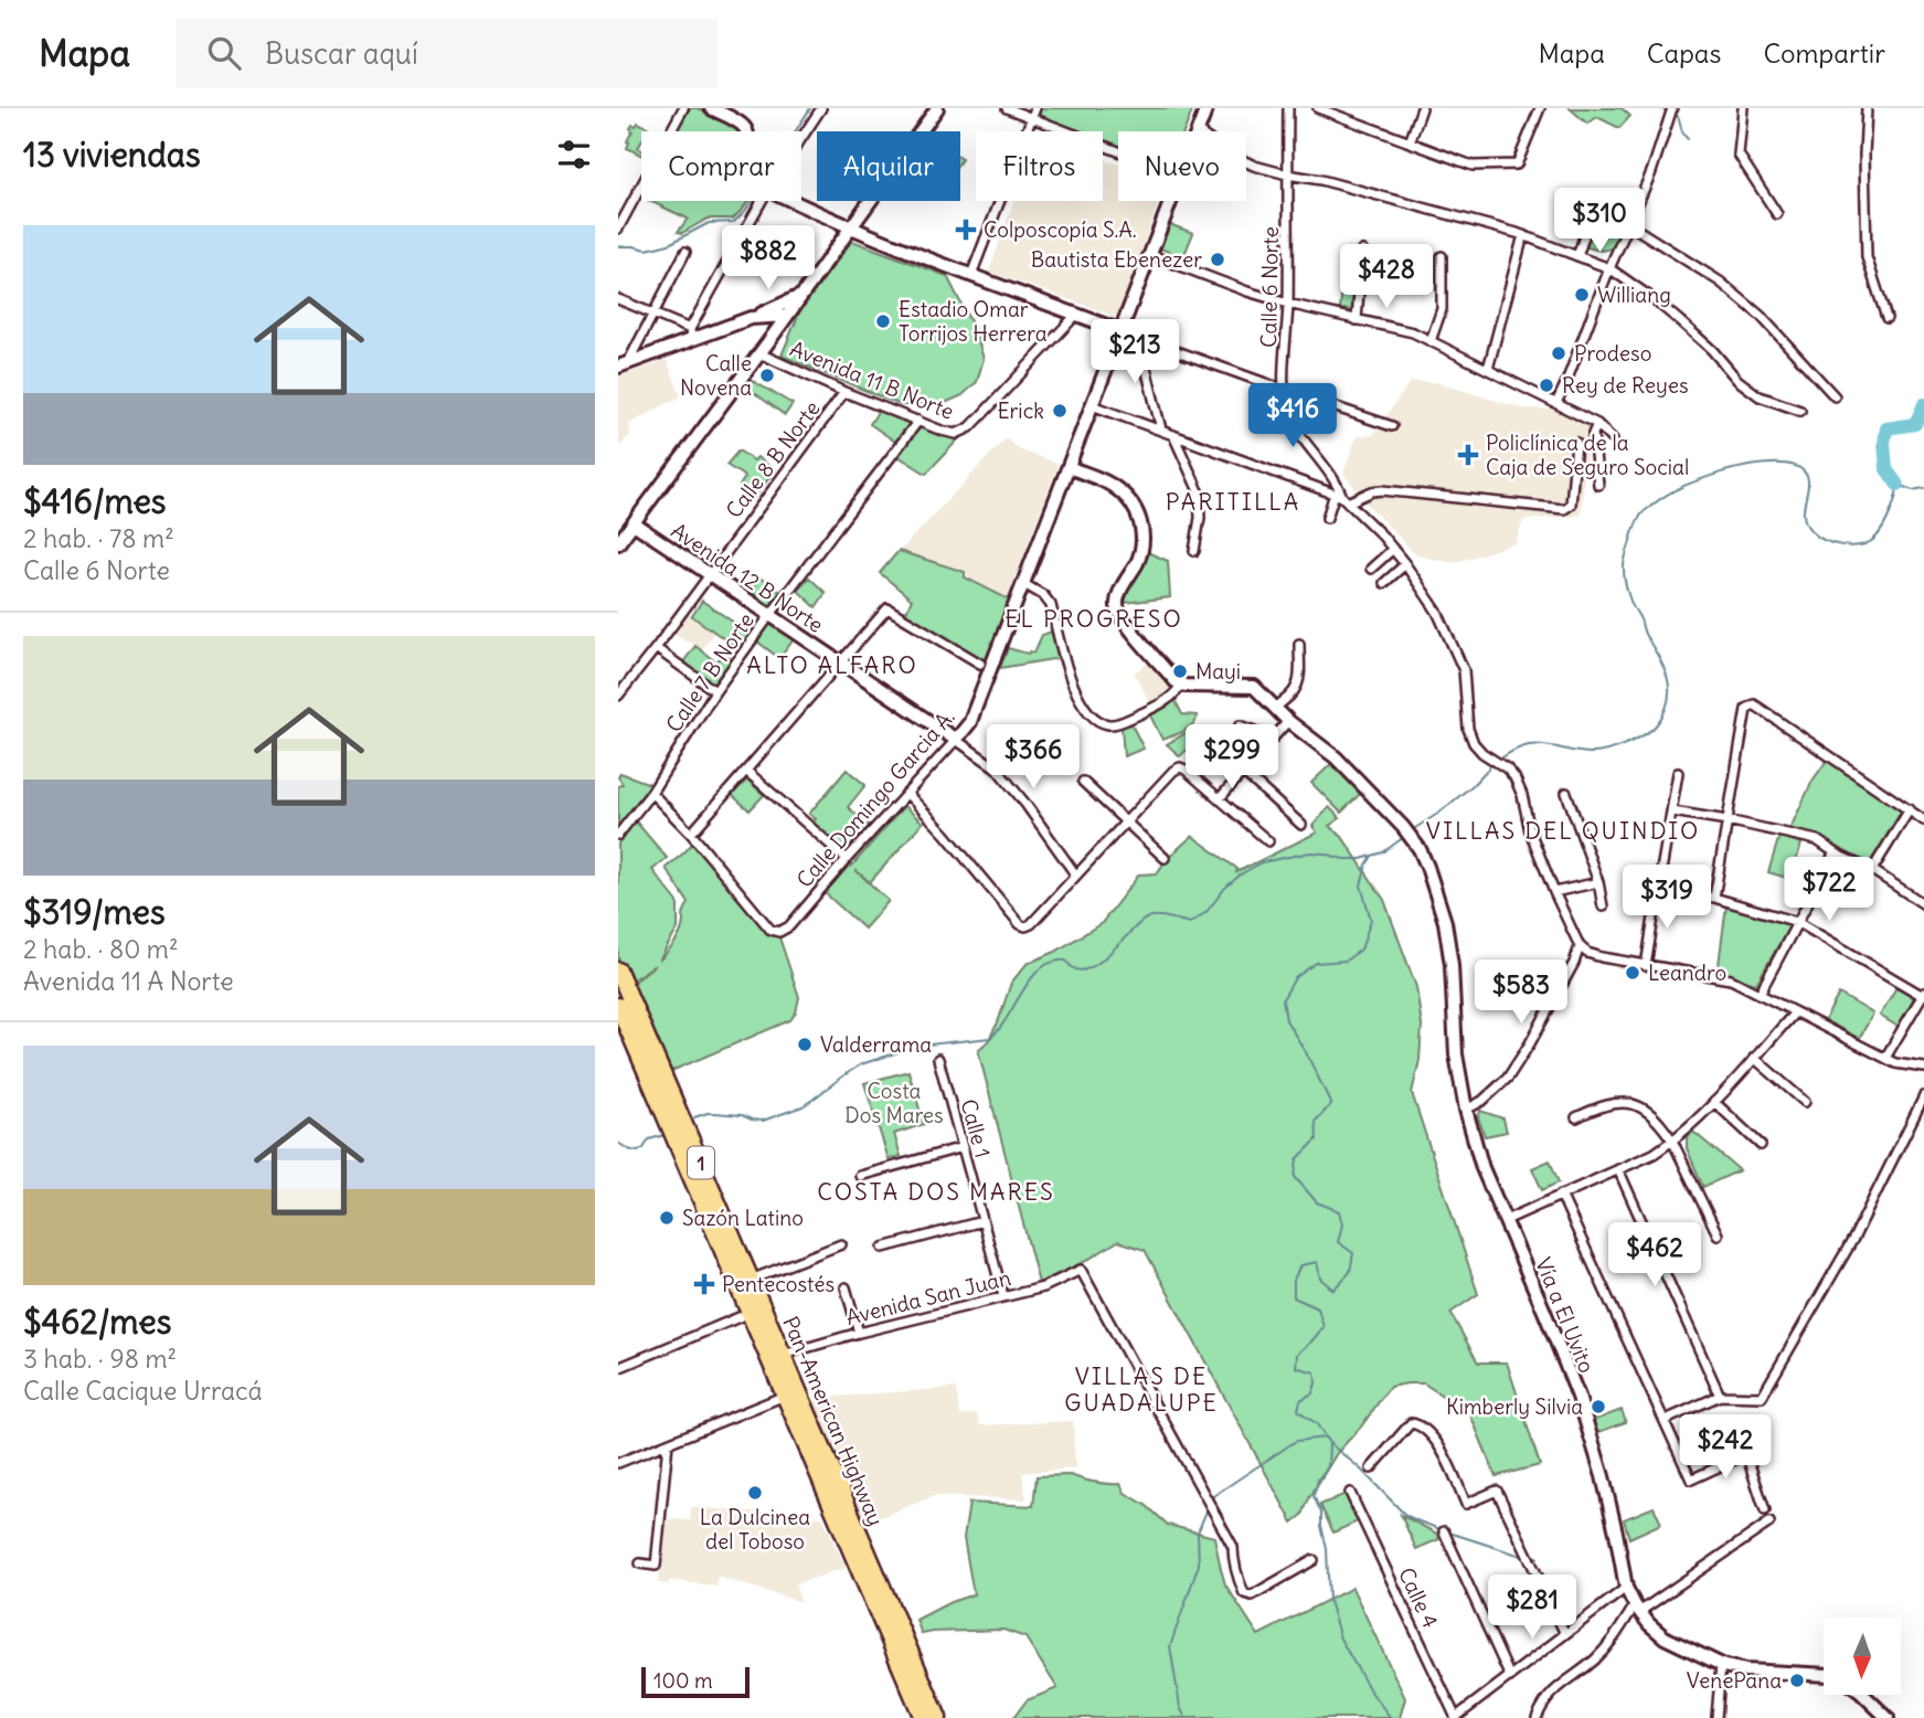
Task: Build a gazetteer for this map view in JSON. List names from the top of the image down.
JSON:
{
  "streets": {
    "highway": ["1", "Pan-American Highway"],
    "street": [
      "Calle 6 Norte",
      "Avenida 11 B Norte",
      "Calle 8 B Norte",
      "Avenida 12 B Norte",
      "Calle 7 B Norte",
      "Calle Domingo Garcia A.",
      "Calle 1",
      "Avenida San Juan",
      "Vía a El Uvito",
      "Calle 4"
    ]
  },
  "crossings": [
    ["Avenida 11 B Norte", "Calle 8 B Norte"],
    ["Avenida 11 B Norte", "Calle 7 B Norte"],
    ["Calle 8 B Norte", "Avenida 12 B Norte"],
    ["Avenida 12 B Norte", "Calle 7 B Norte"],
    ["Avenida 12 B Norte", "Calle Domingo Garcia A."],
    ["Calle 1", "Avenida San Juan"],
    ["Avenida San Juan", "Pan-American Highway"]
  ],
  "districts": [
    "PARITILLA",
    "EL PROGRESO",
    "ALTO ALFARO",
    "VILLAS DEL QUINDIO",
    "COSTA DOS MARES",
    "VILLAS DE GUADALUPE"
  ],
  "parks": ["Costa Dos Mares"],
  "places": {
    "health": ["Colposcopía S.A.", "Policlínica de la Caja de Seguro Social", "Pentecostés"],
    "other": [
      "Bautista Ebenezer",
      "Williang",
      "Estadio Omar Torrijos Herrera",
      "Prodeso",
      "Calle Novena",
      "Rey de Reyes",
      "Erick",
      "Mayi",
      "Leandro",
      "Valderrama",
      "Sazón Latino",
      "Kimberly Silvia",
      "La Dulcinea del Toboso",
      "VenePana"
    ]
  },
  "scale_bar": "100 m",
  "north": "bottom",
  "page": {
    "header": "Mapa",
    "search": "Buscar aquí",
    "nav": ["Mapa", "Capas", "Compartir"],
    "heading": "13 viviendas",
    "chip": [
      "Comprar",
      "Alquilar",
      "Filtros",
      "Nuevo"
    ],
    "price": [
      "$310",
      "$882",
      "$428",
      "$213",
      "$416",
      "$366",
      "$299",
      "$722",
      "$319",
      "$583",
      "$462",
      "$242",
      "$281"
    ],
    "list": [
      {
        "name": "$416/mes",
        "note": "2 hab. · 78 m² · Calle 6 Norte"
      },
      {
        "name": "$319/mes",
        "note": "2 hab. · 80 m² · Avenida 11 A Norte"
      },
      {
        "name": "$462/mes",
        "note": "3 hab. · 98 m² · Calle Cacique Urracá"
      }
    ],
    "scale": "100 m"
  }
}
